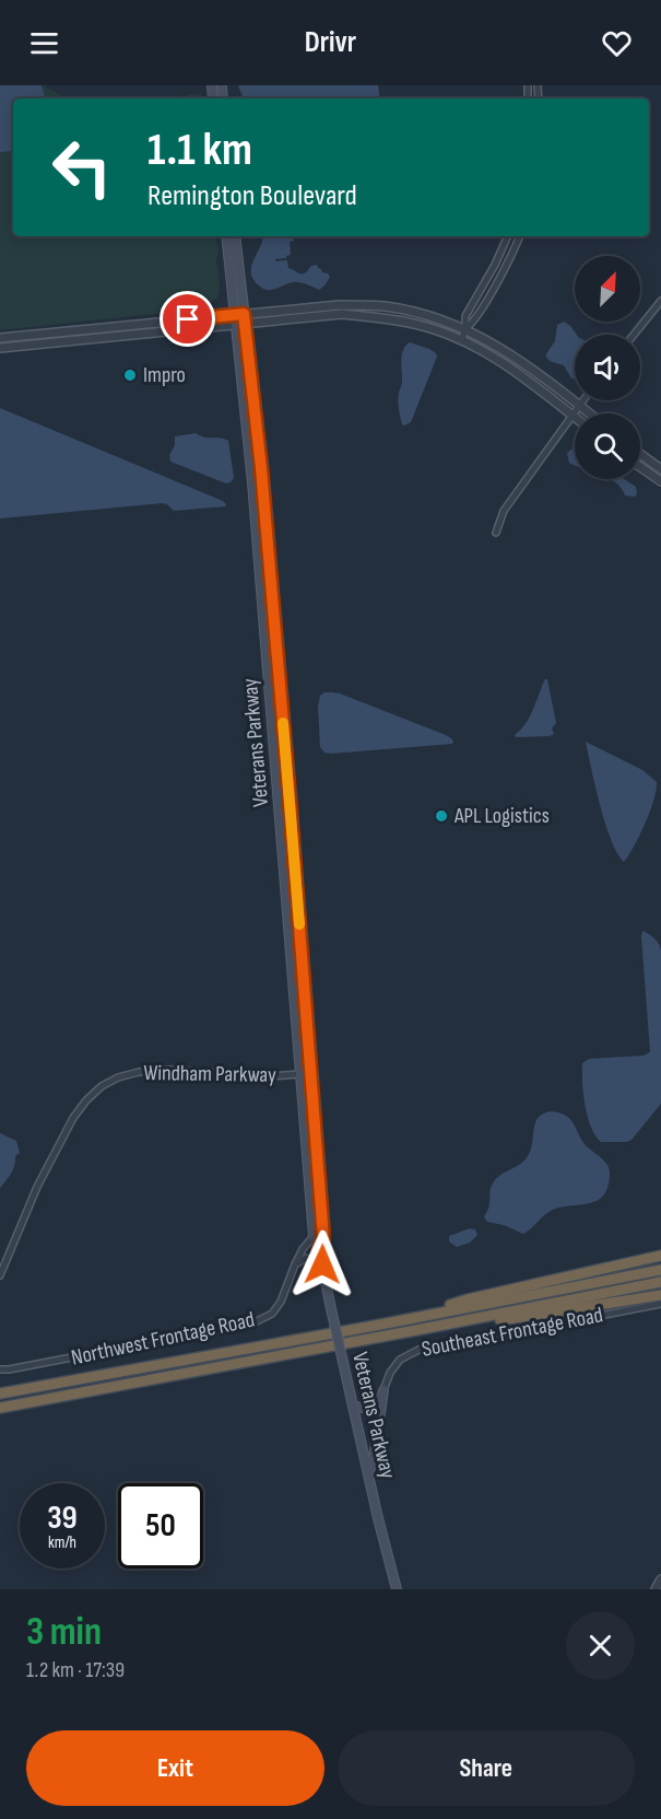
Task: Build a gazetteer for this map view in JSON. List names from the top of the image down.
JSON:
{
  "streets": {
    "main road": ["Veterans Parkway"],
    "street": ["Windham Parkway", "Southeast Frontage Road", "Northwest Frontage Road"]
  },
  "crossings": [
    ["Veterans Parkway", "Windham Parkway"],
    ["Veterans Parkway", "Northwest Frontage Road"]
  ],
  "places": ["Impro", "APL Logistics"],
  "north": "top right",
  "page": {
    "header": "Drivr",
    "turn": ["1.1 km", "Remington Boulevard"],
    "speed": "39 km/h",
    "limit": "50",
    "heading": ["3 min", "1.2 km · 17:39"],
    "buttons": ["Exit", "Share"]
  }
}
